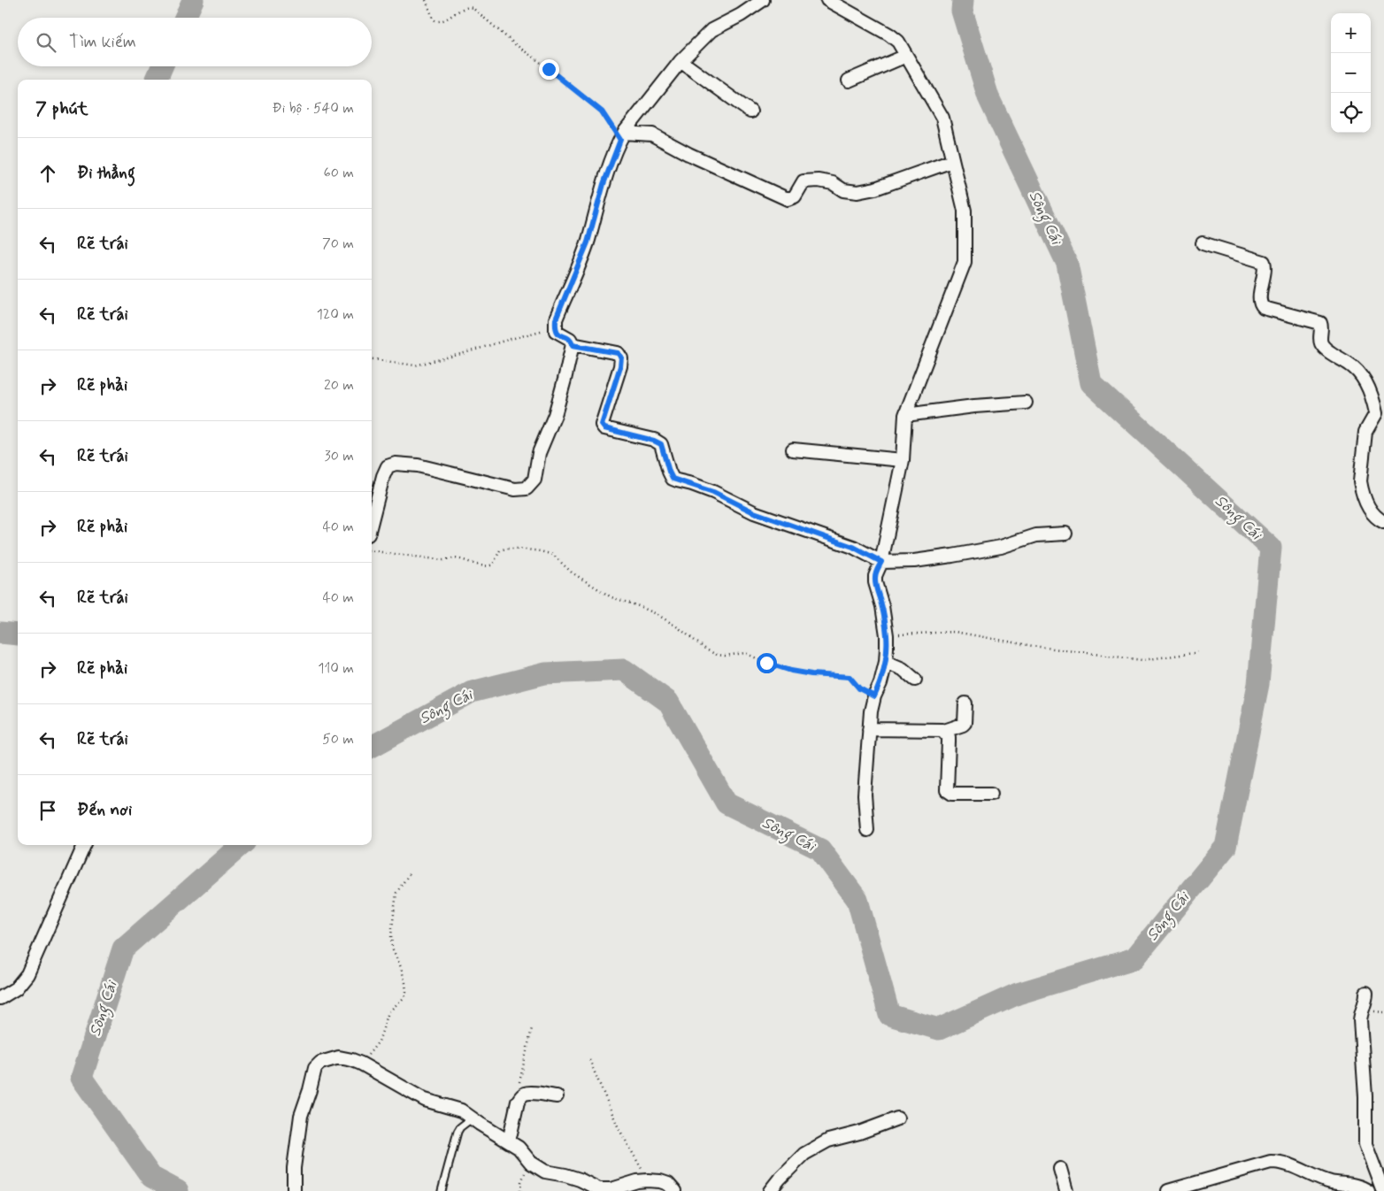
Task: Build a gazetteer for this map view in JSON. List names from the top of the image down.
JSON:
{
  "water": ["Sông Cái"],
  "page": {
    "map_buttons": ["+", "−"],
    "search": "Tìm kiếm",
    "heading": ["7 phút", "Đi bộ · 540 m"],
    "list": [
      ["Đi thẳng", "60 m"],
      ["Rẽ trái", "70 m"],
      ["Rẽ trái", "120 m"],
      ["Rẽ phải", "20 m"],
      ["Rẽ trái", "30 m"],
      ["Rẽ phải", "40 m"],
      ["Rẽ trái", "40 m"],
      ["Rẽ phải", "110 m"],
      ["Rẽ trái", "50 m"],
      "Đến nơi"
    ]
  }
}
